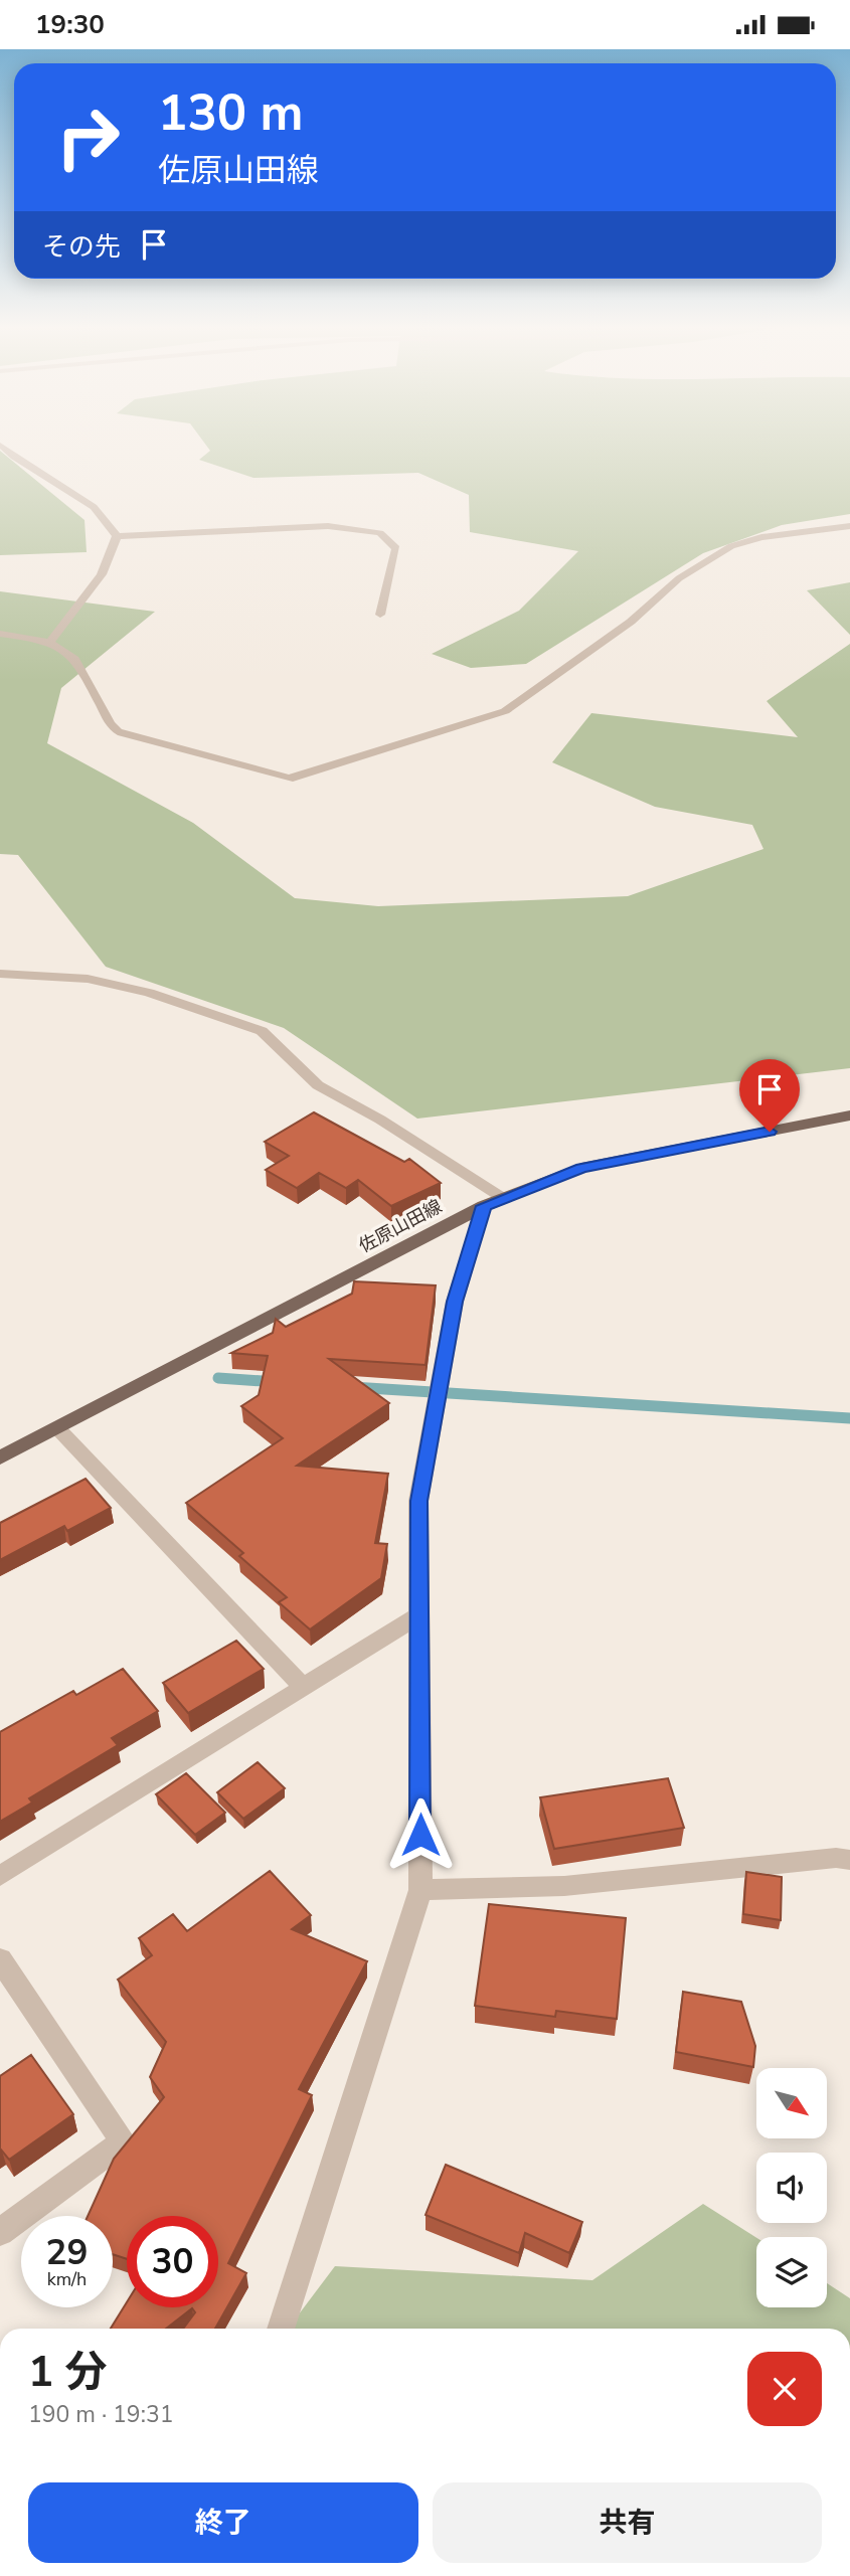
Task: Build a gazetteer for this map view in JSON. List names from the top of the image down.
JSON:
{
  "streets": {
    "main road": ["佐原山田線"]
  },
  "north": "bottom right",
  "page": {
    "status": "19:30",
    "turn": ["130 m", "佐原山田線"],
    "then": "その先",
    "speed": "29 km/h",
    "limit": "30",
    "heading": ["1 分", "190 m · 19:31"],
    "buttons": ["終了", "共有"]
  }
}
